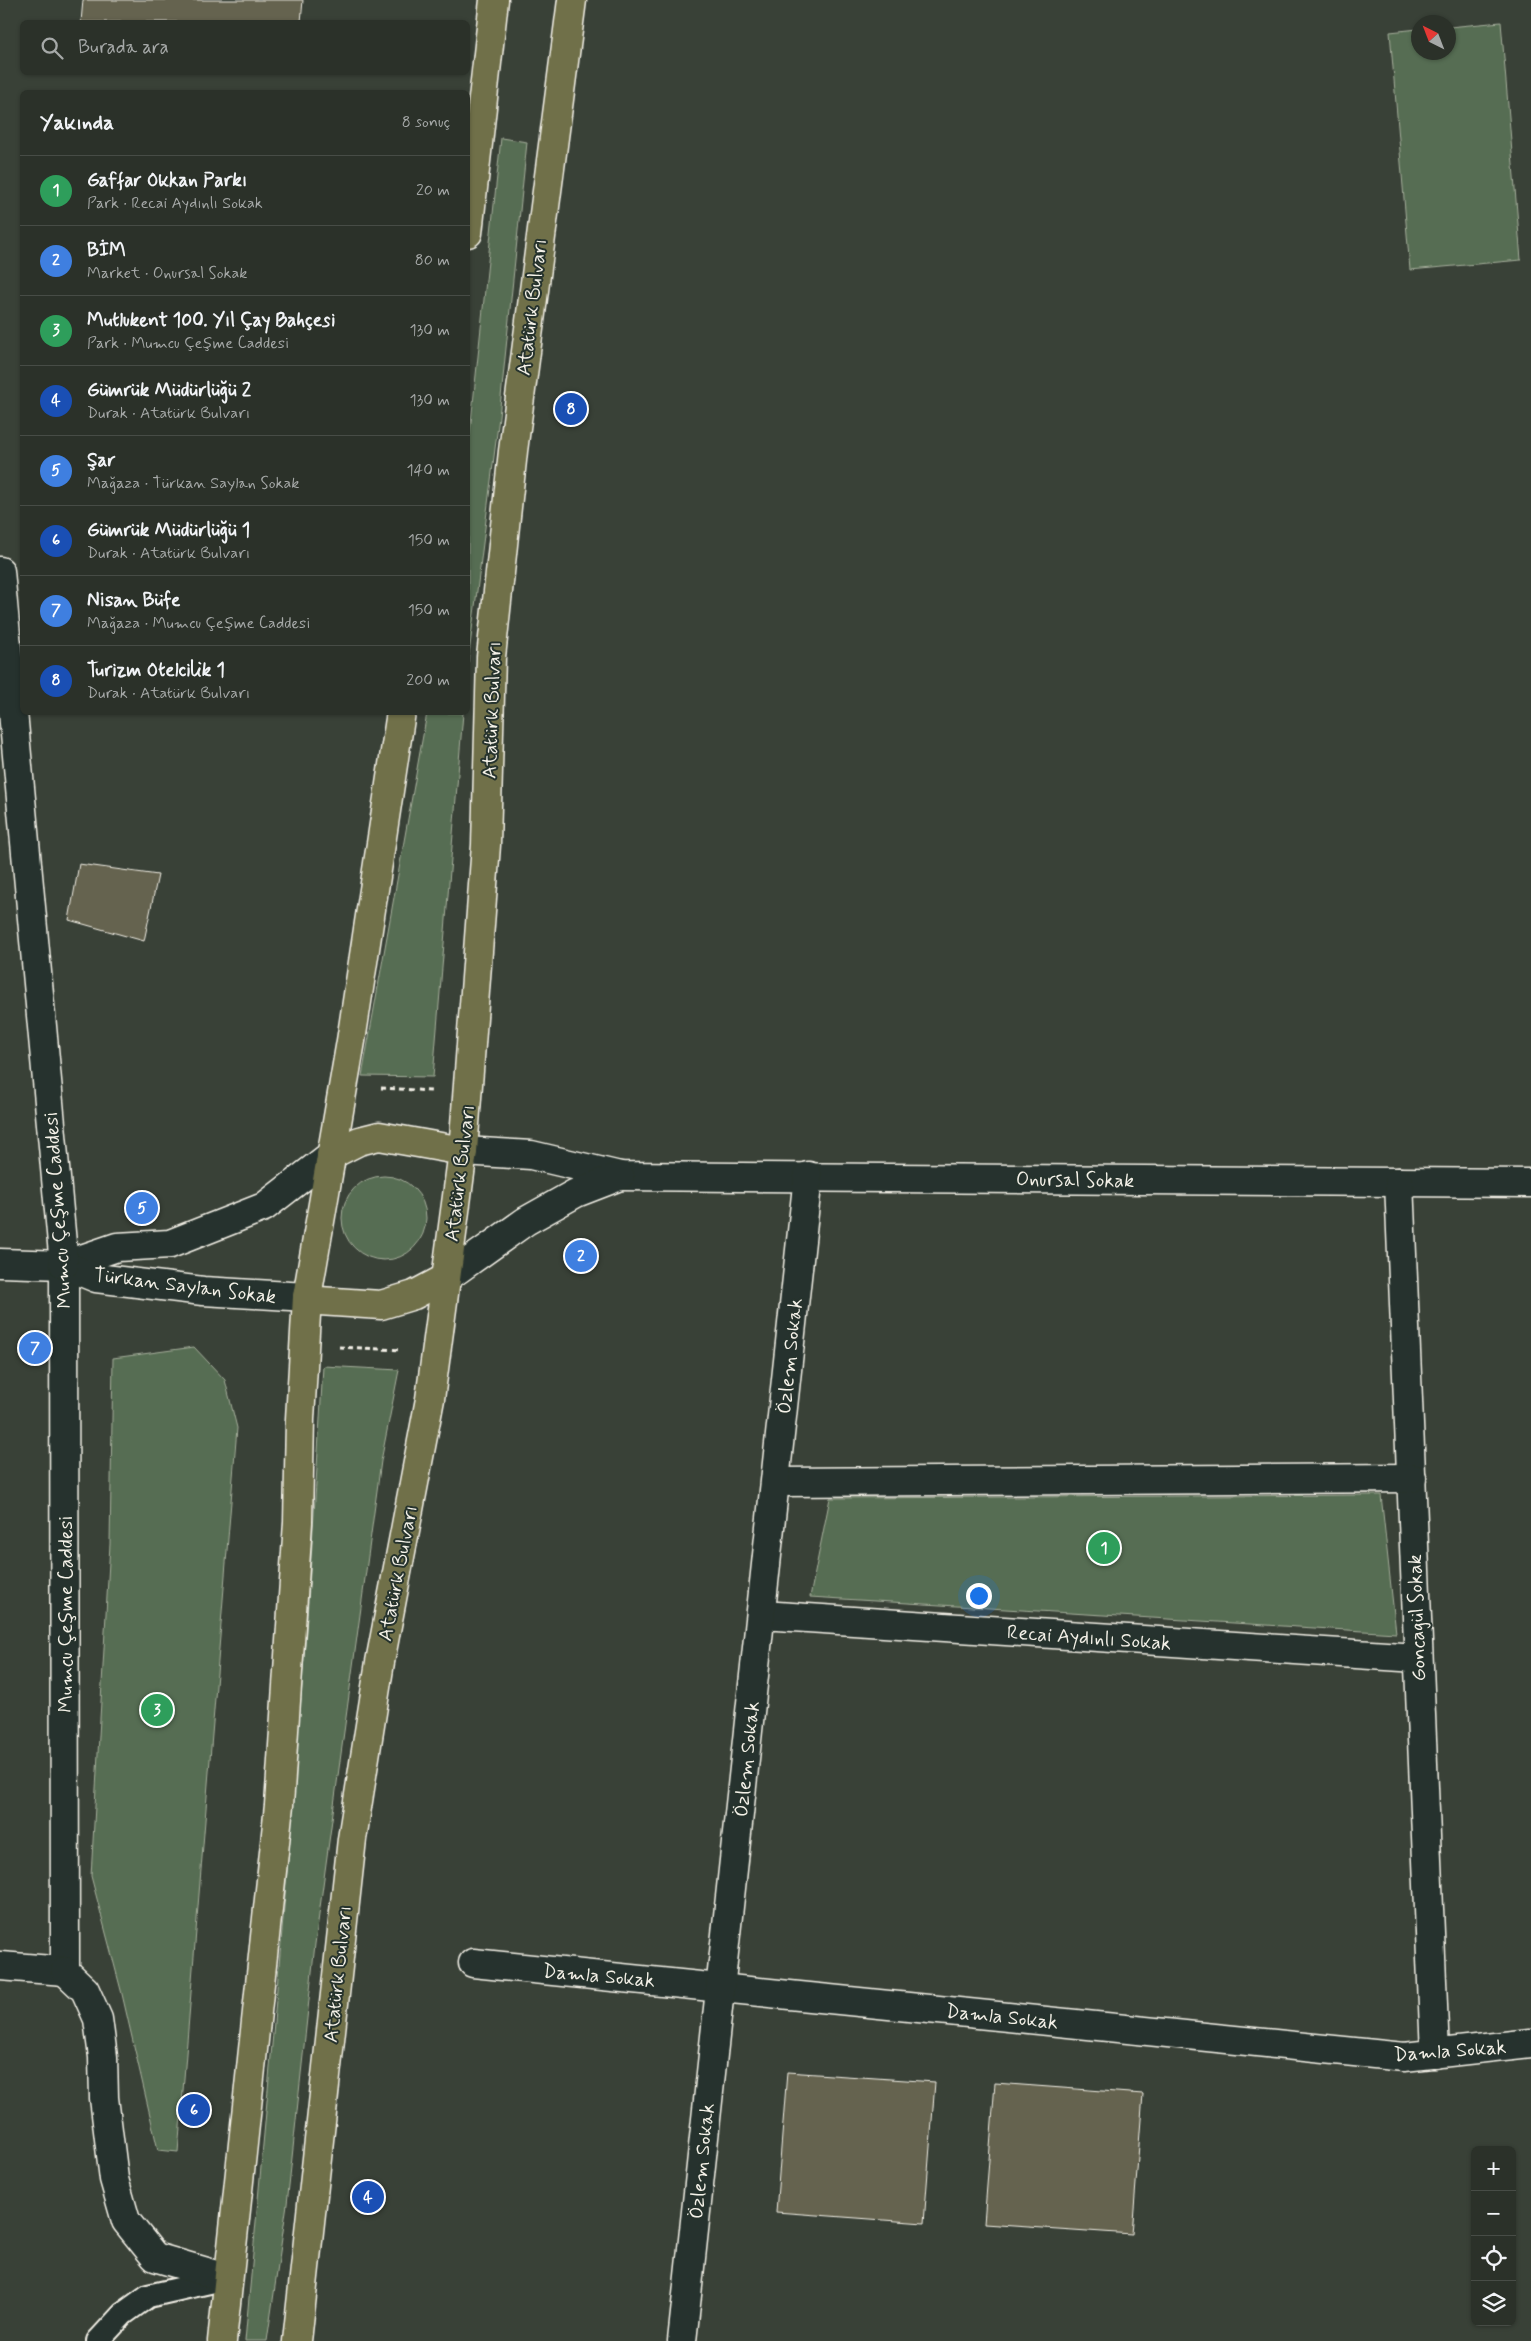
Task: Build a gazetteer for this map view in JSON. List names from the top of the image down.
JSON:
{
  "streets": {
    "main road": ["Atatürk Bulvarı"],
    "street": [
      "Onursal Sokak",
      "Mumcu Çeşme Caddesi",
      "Türkan Saylan Sokak",
      "Özlem Sokak",
      "Goncagül Sokak",
      "Recai Aydınlı Sokak",
      "Damla Sokak"
    ]
  },
  "crossings": [
    ["Onursal Sokak", "Özlem Sokak"],
    ["Onursal Sokak", "Goncagül Sokak"],
    ["Mumcu Çeşme Caddesi", "Türkan Saylan Sokak"],
    ["Özlem Sokak", "Recai Aydınlı Sokak"],
    ["Özlem Sokak", "Damla Sokak"],
    ["Goncagül Sokak", "Recai Aydınlı Sokak"],
    ["Goncagül Sokak", "Damla Sokak"]
  ],
  "north": "top left",
  "page": {
    "search": "Burada ara",
    "heading": ["Yakında", "8 sonuç"],
    "list": [
      {
        "mark": "1",
        "name": "Gaffar Okkan Parkı",
        "note": "Park · Recai Aydınlı Sokak",
        "value": "20 m"
      },
      {
        "mark": "2",
        "name": "BİM",
        "note": "Market · Onursal Sokak",
        "value": "80 m"
      },
      {
        "mark": "3",
        "name": "Mutlukent 100. Yıl Çay Bahçesi",
        "note": "Park · Mumcu Çeşme Caddesi",
        "value": "130 m"
      },
      {
        "mark": "4",
        "name": "Gümrük Müdürlüğü 2",
        "note": "Durak · Atatürk Bulvarı",
        "value": "130 m"
      },
      {
        "mark": "5",
        "name": "Şar",
        "note": "Mağaza · Türkan Saylan Sokak",
        "value": "140 m"
      },
      {
        "mark": "6",
        "name": "Gümrük Müdürlüğü 1",
        "note": "Durak · Atatürk Bulvarı",
        "value": "150 m"
      },
      {
        "mark": "7",
        "name": "Nisan Büfe",
        "note": "Mağaza · Mumcu Çeşme Caddesi",
        "value": "150 m"
      },
      {
        "mark": "8",
        "name": "Turizm Otelcilik 1",
        "note": "Durak · Atatürk Bulvarı",
        "value": "200 m"
      }
    ],
    "pins": [
      "8",
      "5",
      "2",
      "7",
      "1",
      "3",
      "6",
      "4"
    ],
    "map_buttons": ["+", "−"]
  }
}
